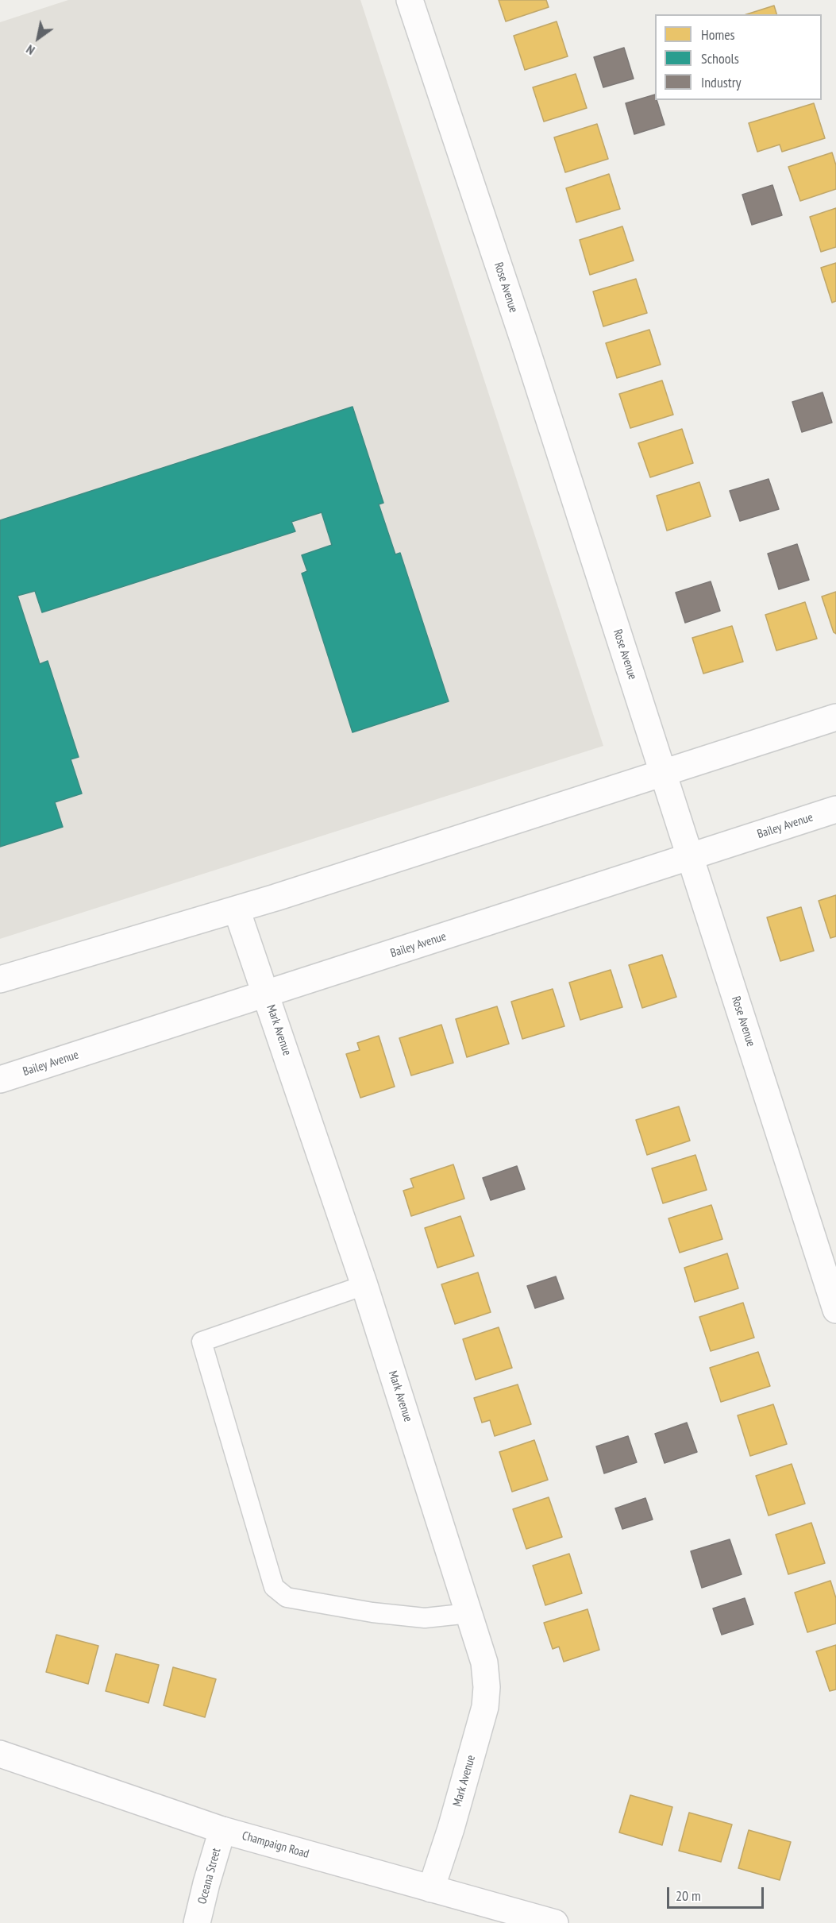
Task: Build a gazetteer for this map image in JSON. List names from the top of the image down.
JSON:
{
  "streets": {
    "street": [
      "Rose Avenue",
      "Bailey Avenue",
      "Mark Avenue",
      "Champaign Road",
      "Oceana Street"
    ]
  },
  "crossings": [
    ["Rose Avenue", "Bailey Avenue"],
    ["Bailey Avenue", "Mark Avenue"],
    ["Mark Avenue", "Champaign Road"],
    ["Champaign Road", "Oceana Street"]
  ],
  "legend": ["Homes", "Schools", "Industry"],
  "scale_bar": "20 m",
  "north": "bottom left"
}
